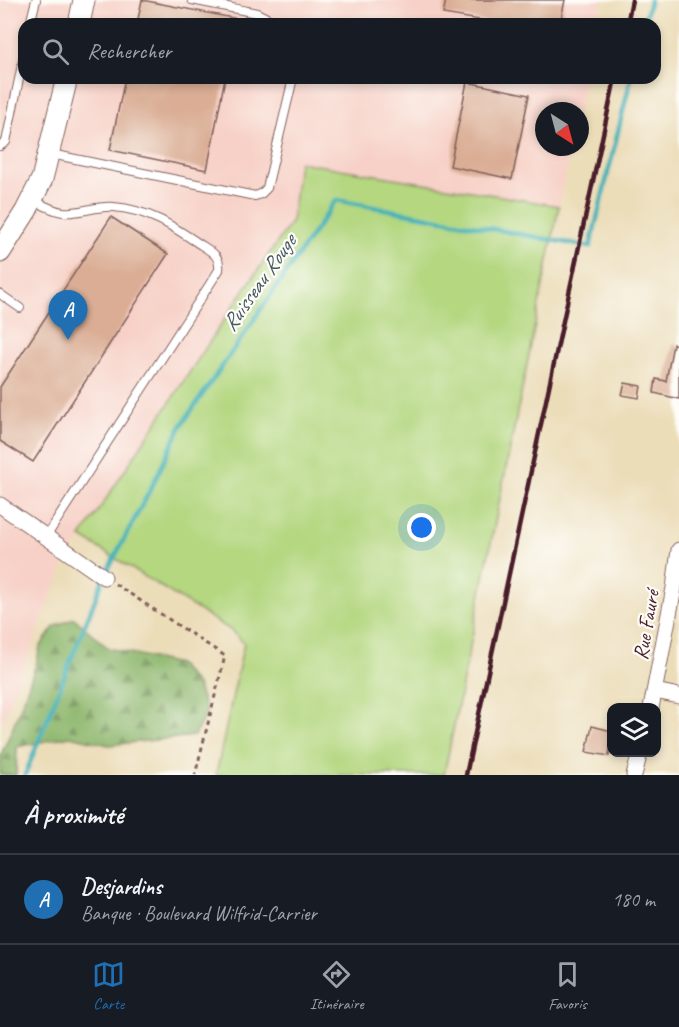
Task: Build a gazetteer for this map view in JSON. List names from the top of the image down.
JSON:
{
  "streets": {
    "street": ["Rue Fauré"]
  },
  "water": ["Ruisseau Rouge"],
  "north": "bottom right",
  "page": {
    "search": "Rechercher",
    "pins": "A",
    "heading": "À proximité",
    "list": [
      {
        "mark": "A",
        "name": "Desjardins",
        "note": "Banque · Boulevard Wilfrid-Carrier",
        "value": "180 m"
      }
    ],
    "nav": ["Carte", "Itinéraire", "Favoris"]
  }
}
